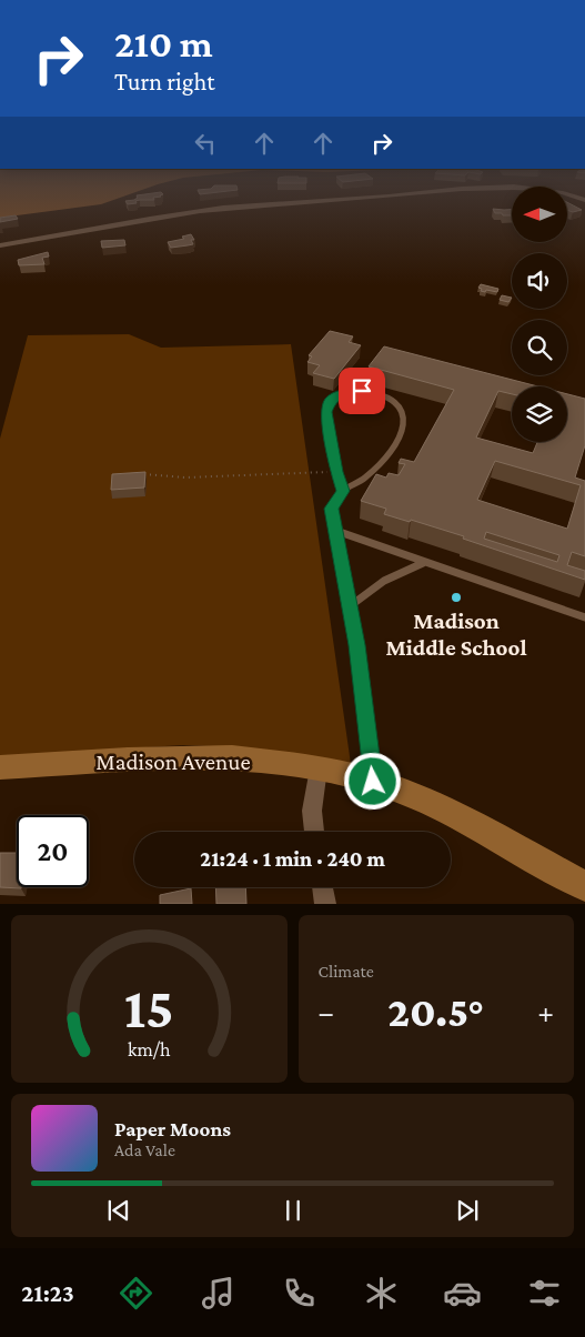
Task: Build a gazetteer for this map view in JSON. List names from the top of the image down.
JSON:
{
  "streets": {
    "street": ["Madison Avenue"]
  },
  "places": ["Madison Middle School"],
  "north": "left",
  "page": {
    "turn": ["210 m", "Turn right"],
    "limit": "20",
    "trip": "21:24 · 1 min · 240 m",
    "tile": "Climate",
    "heat": ["−", "20.5°", "+"],
    "song": ["Paper Moons", "Ada Vale"],
    "tabs": "21:23",
    "gauge": ["15", "km/h"]
  }
}
